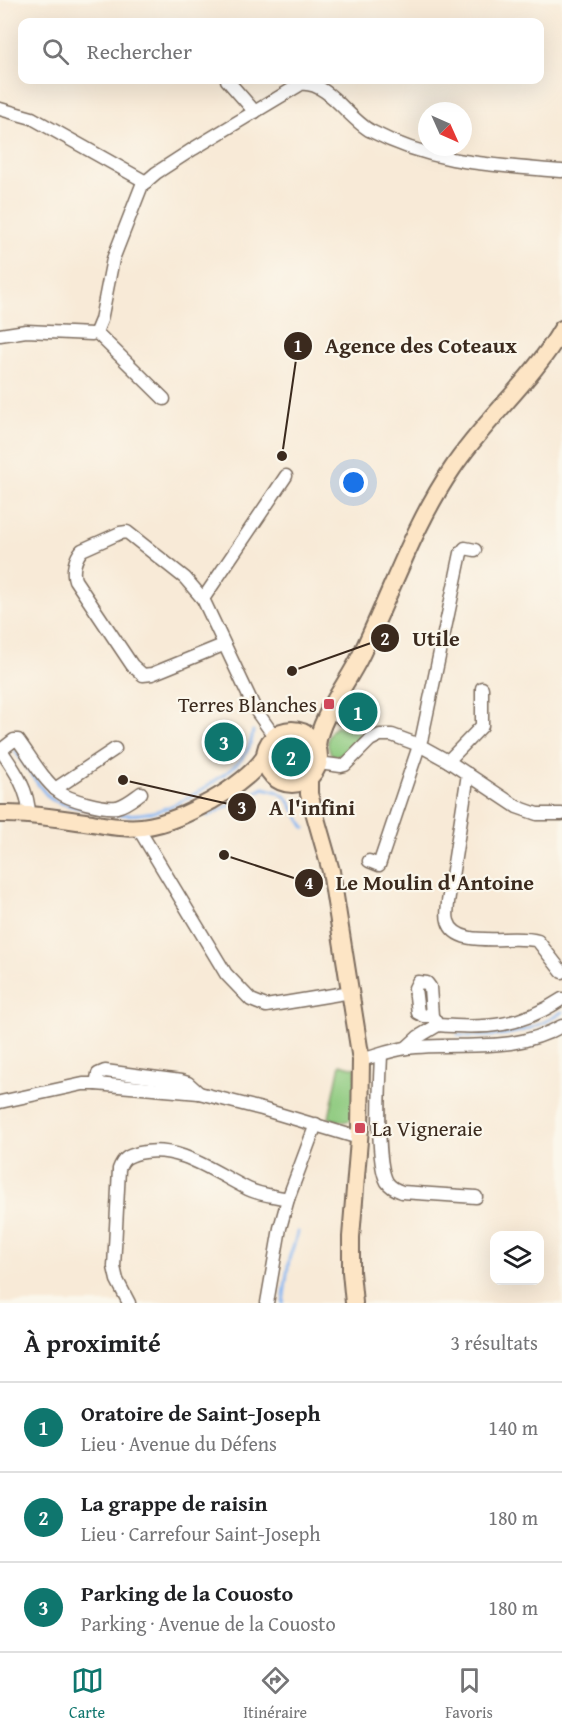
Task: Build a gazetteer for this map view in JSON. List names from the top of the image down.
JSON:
{
  "places": {
    "other": [
      "Agence des Coteaux",
      "Utile",
      "A l'infini",
      "Le Moulin d'Antoine"
    ],
    "transit": ["Terres Blanches", "La Vigneraie"]
  },
  "north": "bottom right",
  "page": {
    "search": "Rechercher",
    "pins": ["1", "3", "2"],
    "heading": ["À proximité", "3 résultats"],
    "list": [
      {
        "mark": "1",
        "name": "Oratoire de Saint-Joseph",
        "note": "Lieu · Avenue du Défens",
        "value": "140 m"
      },
      {
        "mark": "2",
        "name": "La grappe de raisin",
        "note": "Lieu · Carrefour Saint-Joseph",
        "value": "180 m"
      },
      {
        "mark": "3",
        "name": "Parking de la Couosto",
        "note": "Parking · Avenue de la Couosto",
        "value": "180 m"
      }
    ],
    "nav": ["Carte", "Itinéraire", "Favoris"]
  }
}
